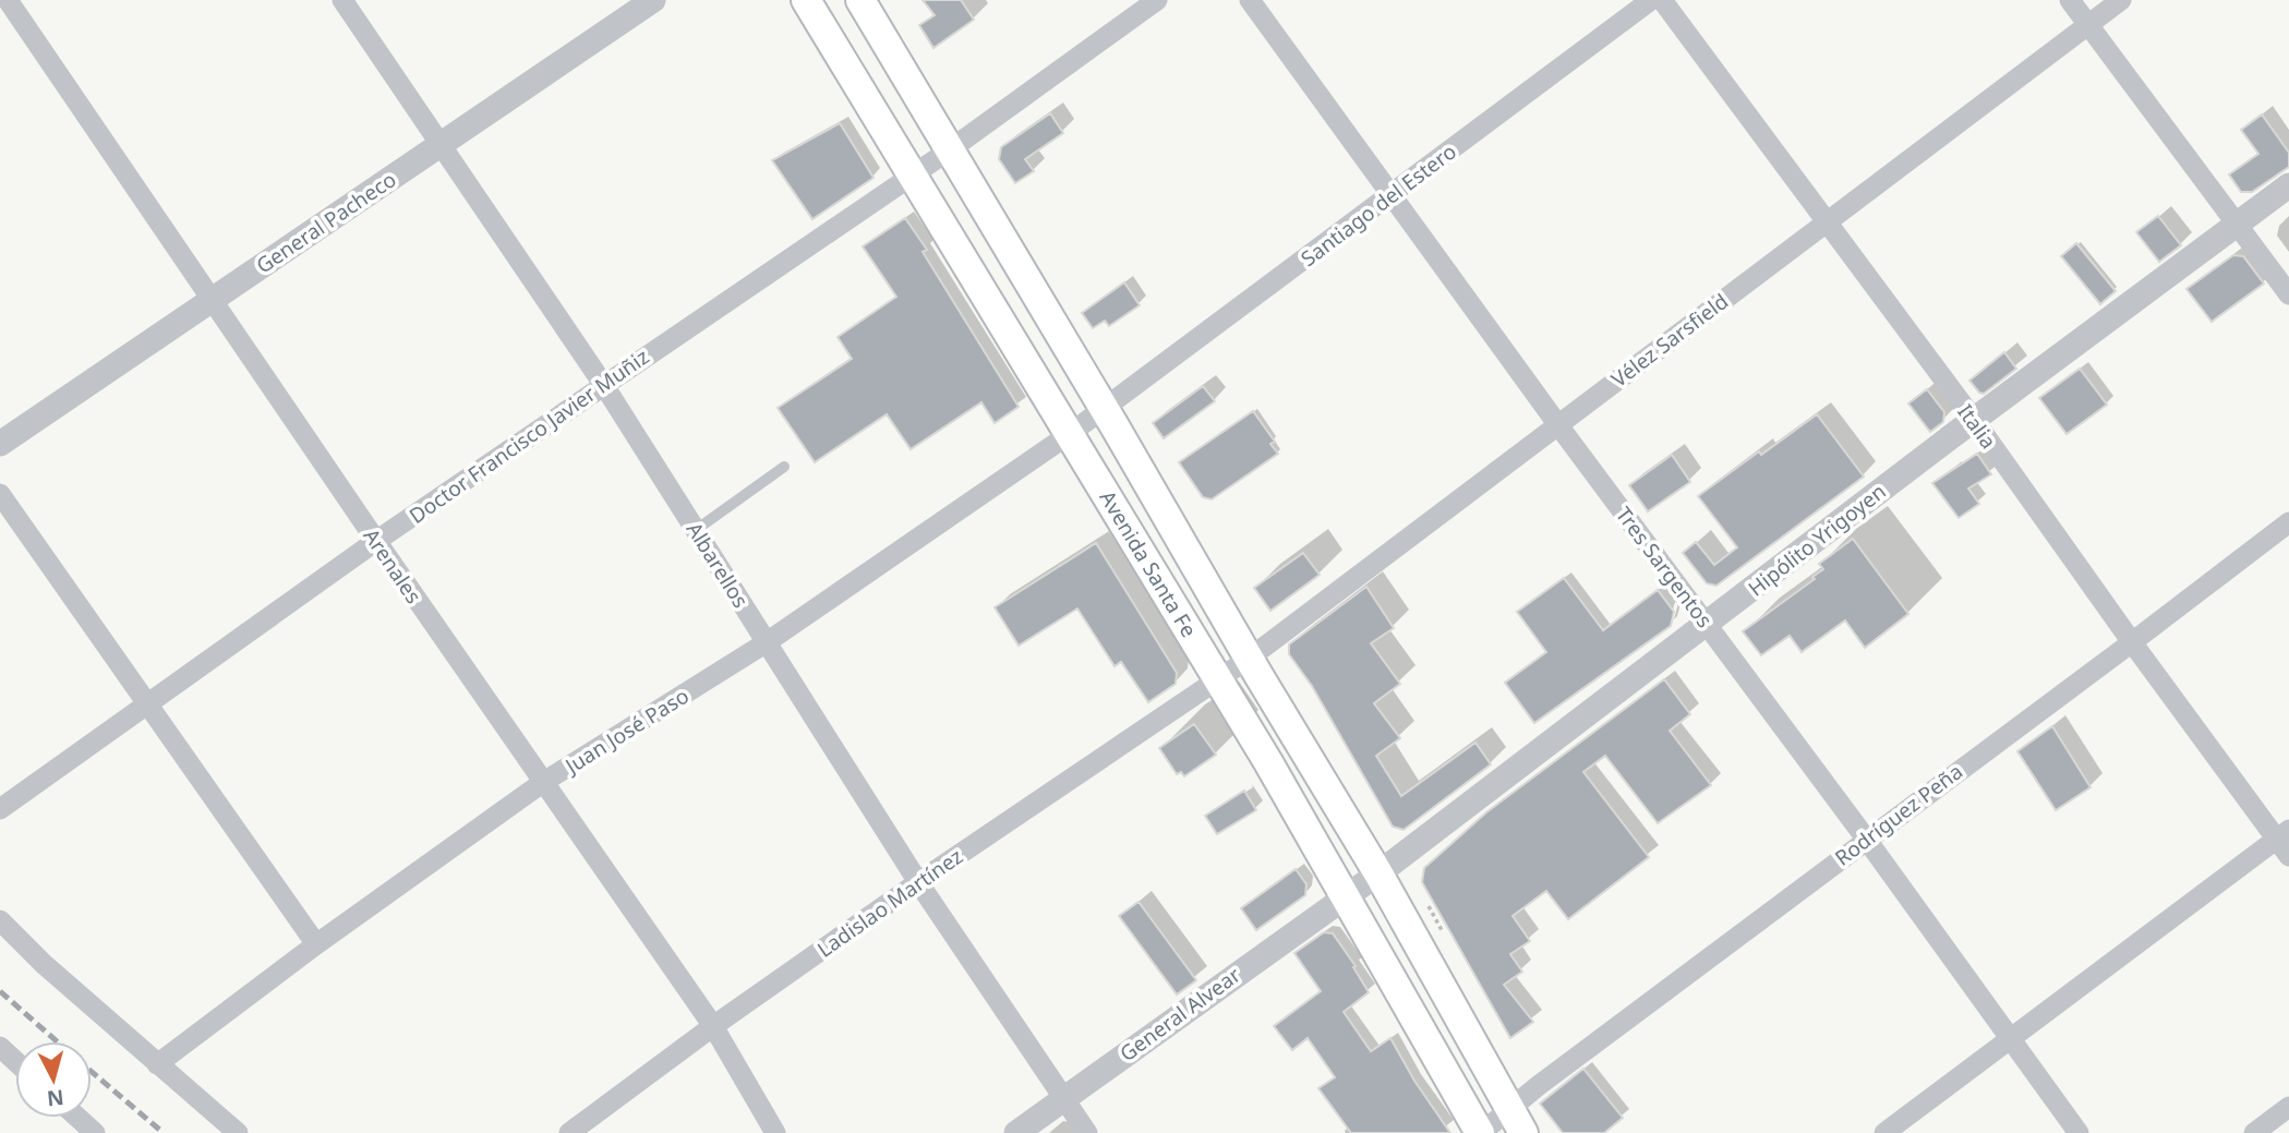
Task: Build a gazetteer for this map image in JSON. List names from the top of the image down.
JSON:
{
  "streets": {
    "main road": ["Avenida Santa Fe"],
    "street": [
      "Santiago del Estero",
      "General Pacheco",
      "Vélez Sarsfield",
      "Italia",
      "Doctor Francisco Javier Muñiz",
      "Hipólito Yrigoyen",
      "Albarellos",
      "Arenales",
      "Tres Sargentos",
      "Juan José Paso",
      "Rodríguez Peña",
      "Ladislao Martínez",
      "General Alvear"
    ]
  },
  "crossings": [
    ["Santiago del Estero", "Avenida Santa Fe"],
    ["Santiago del Estero", "Tres Sargentos"],
    ["Santiago del Estero", "Juan José Paso"],
    ["General Pacheco", "Albarellos"],
    ["General Pacheco", "Arenales"],
    ["Vélez Sarsfield", "Italia"],
    ["Vélez Sarsfield", "Avenida Santa Fe"],
    ["Vélez Sarsfield", "Tres Sargentos"],
    ["Vélez Sarsfield", "Ladislao Martínez"],
    ["Italia", "Hipólito Yrigoyen"],
    ["Italia", "Rodríguez Peña"],
    ["Doctor Francisco Javier Muñiz", "Avenida Santa Fe"],
    ["Doctor Francisco Javier Muñiz", "Albarellos"],
    ["Doctor Francisco Javier Muñiz", "Arenales"],
    ["Hipólito Yrigoyen", "Avenida Santa Fe"],
    ["Hipólito Yrigoyen", "Tres Sargentos"],
    ["Hipólito Yrigoyen", "General Alvear"],
    ["Avenida Santa Fe", "Juan José Paso"],
    ["Avenida Santa Fe", "Rodríguez Peña"],
    ["Avenida Santa Fe", "Ladislao Martínez"],
    ["Avenida Santa Fe", "General Alvear"],
    ["Albarellos", "Juan José Paso"],
    ["Albarellos", "Ladislao Martínez"],
    ["Albarellos", "General Alvear"],
    ["Arenales", "Juan José Paso"],
    ["Arenales", "Ladislao Martínez"],
    ["Tres Sargentos", "Rodríguez Peña"]
  ],
  "north": "bottom"
}
